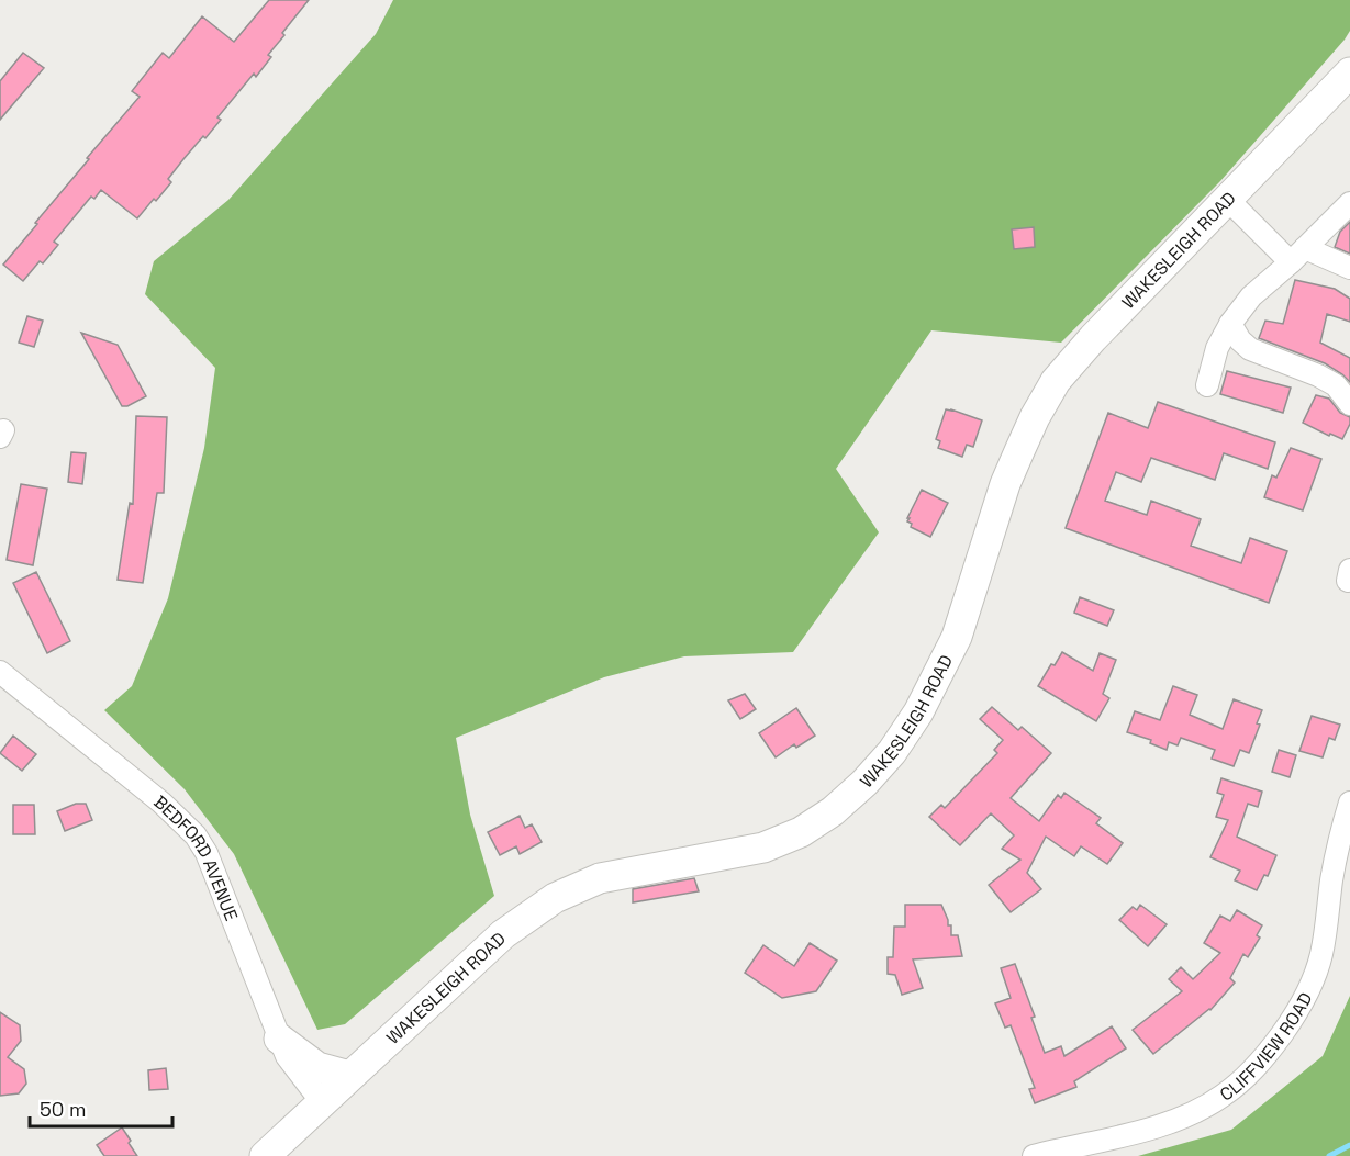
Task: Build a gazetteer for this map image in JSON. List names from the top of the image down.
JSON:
{
  "streets": {
    "main road": ["WAKESLEIGH ROAD"],
    "street": ["BEDFORD AVENUE", "CLIFFVIEW ROAD"]
  },
  "crossings": [
    ["WAKESLEIGH ROAD", "BEDFORD AVENUE"]
  ],
  "scale_bar": "50 m"
}
